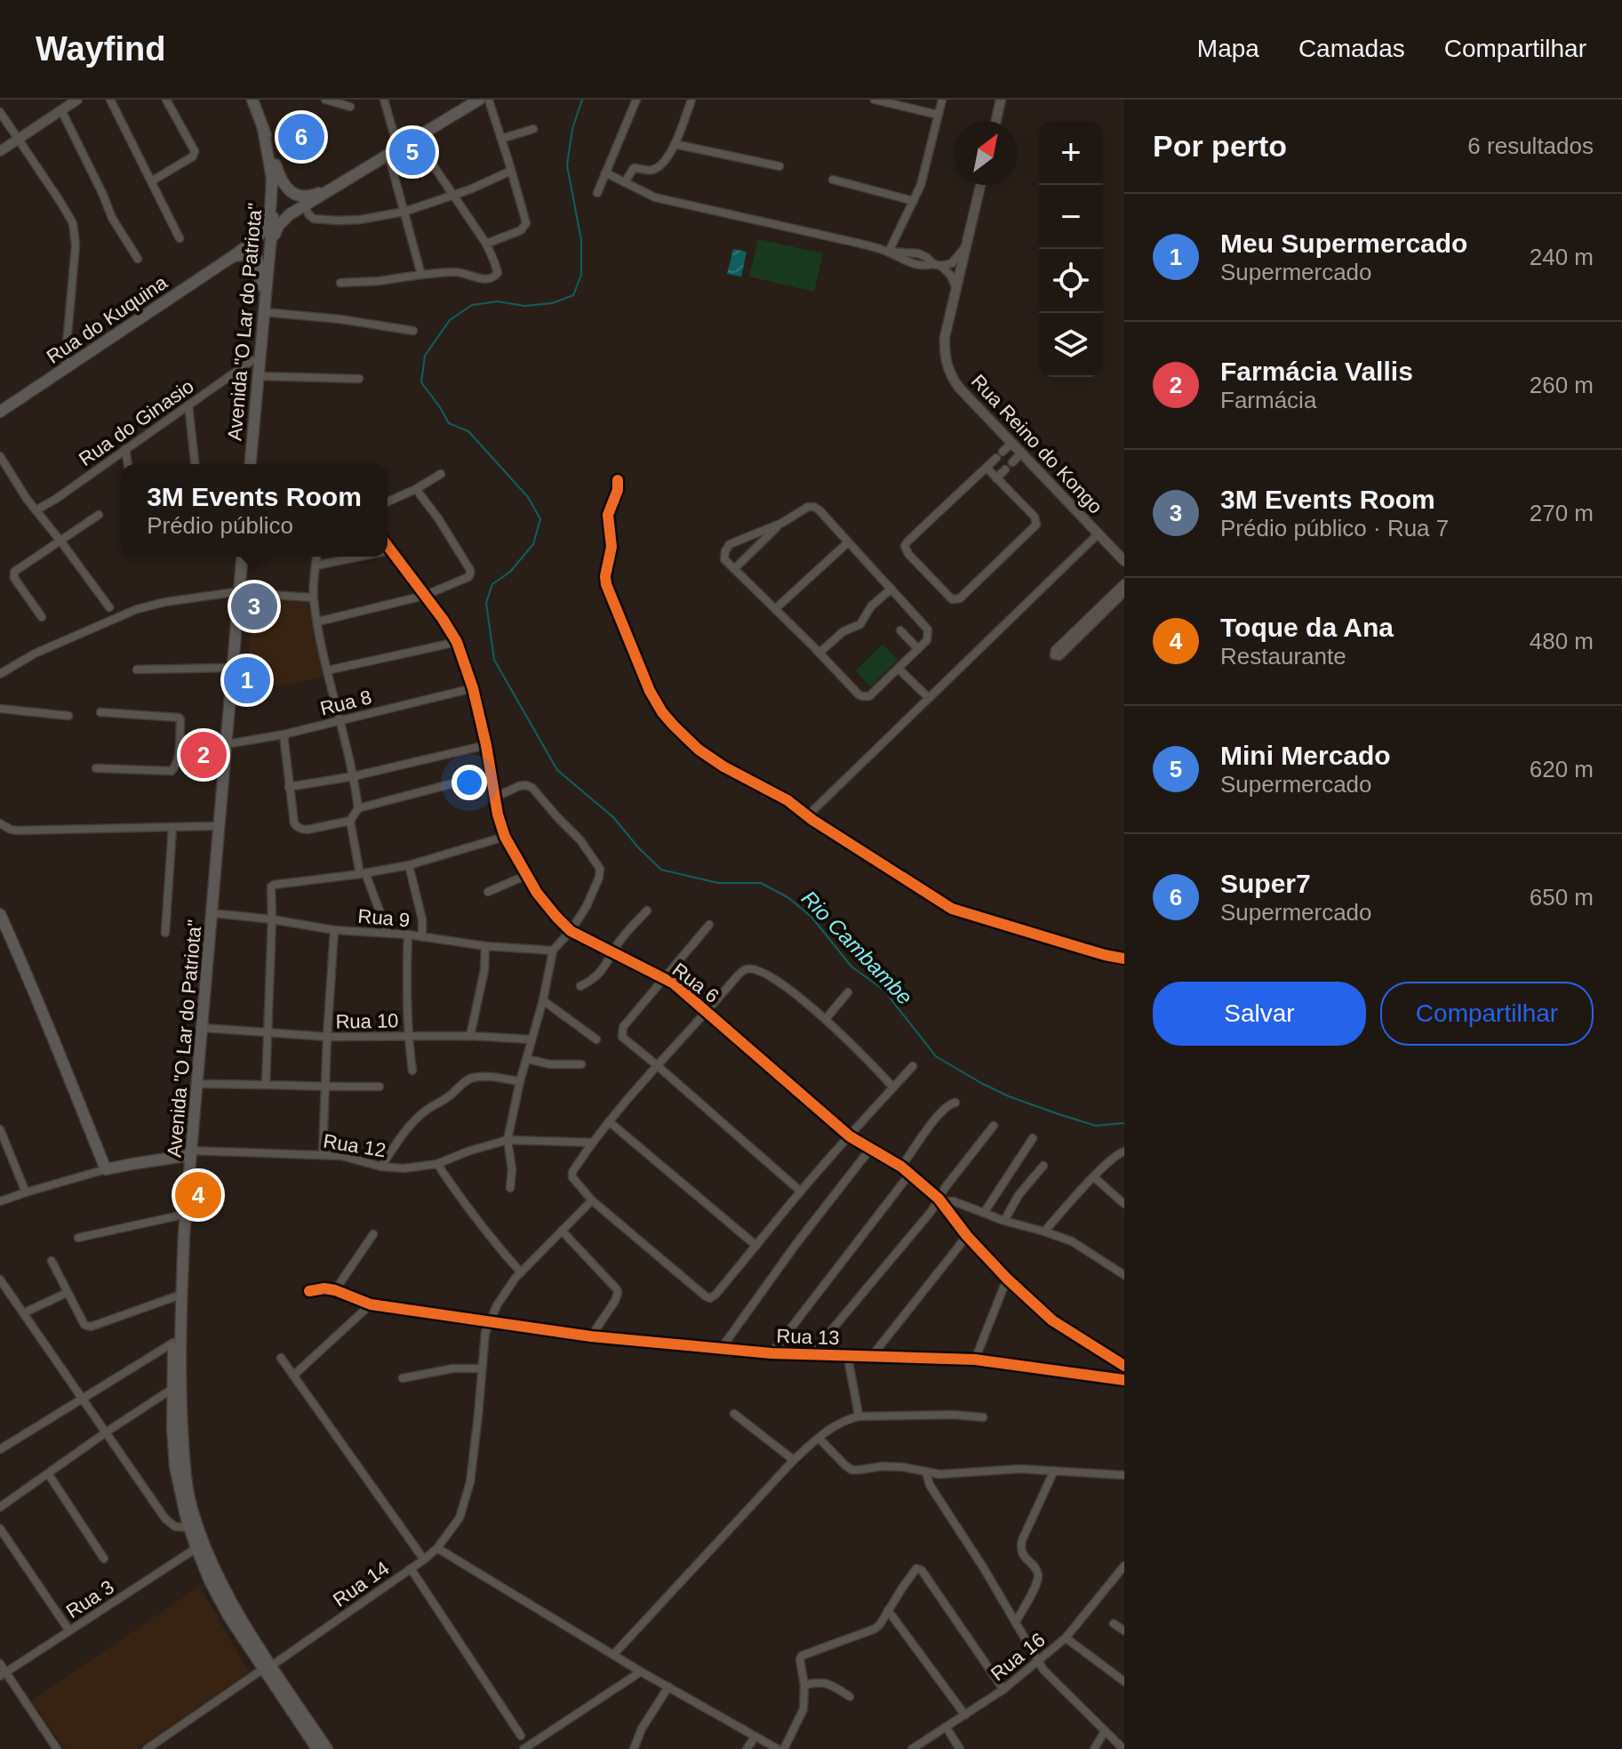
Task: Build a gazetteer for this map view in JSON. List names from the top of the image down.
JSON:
{
  "streets": {
    "main road": ["Rua do Kuquina", "Avenida \"O Lar do Patriota\""],
    "street": [
      "Rua do Ginasio",
      "Rua Reino do Kongo",
      "Rua 8",
      "Rua 9",
      "Rua 6",
      "Rua 10",
      "Rua 12",
      "Rua 13",
      "Rua 14",
      "Rua 3",
      "Rua 16"
    ]
  },
  "crossings": [
    ["Rua do Kuquina", "Avenida \"O Lar do Patriota\""],
    ["Avenida \"O Lar do Patriota\"", "Rua do Ginasio"],
    ["Avenida \"O Lar do Patriota\"", "Rua 8"],
    ["Avenida \"O Lar do Patriota\"", "Rua 9"],
    ["Avenida \"O Lar do Patriota\"", "Rua 10"],
    ["Avenida \"O Lar do Patriota\"", "Rua 12"],
    ["Avenida \"O Lar do Patriota\"", "Rua 14"],
    ["Avenida \"O Lar do Patriota\"", "Rua 3"],
    ["Rua 8", "Rua 6"],
    ["Rua 13", "Rua 14"]
  ],
  "water": ["Rio Cambambe"],
  "north": "top right",
  "page": {
    "header": "Wayfind",
    "nav": ["Mapa", "Camadas", "Compartilhar"],
    "heading": ["Por perto", "6 resultados"],
    "pins": [
      "6",
      "5",
      "3",
      "1",
      "2",
      "4"
    ],
    "map_buttons": ["+", "−"],
    "list": [
      {
        "mark": "1",
        "name": "Meu Supermercado",
        "note": "Supermercado",
        "value": "240 m"
      },
      {
        "mark": "2",
        "name": "Farmácia Vallis",
        "note": "Farmácia",
        "value": "260 m"
      },
      {
        "mark": "3",
        "name": "3M Events Room",
        "note": "Prédio público · Rua 7",
        "value": "270 m"
      },
      {
        "mark": "4",
        "name": "Toque da Ana",
        "note": "Restaurante",
        "value": "480 m"
      },
      {
        "mark": "5",
        "name": "Mini Mercado",
        "note": "Supermercado",
        "value": "620 m"
      },
      {
        "mark": "6",
        "name": "Super7",
        "note": "Supermercado",
        "value": "650 m"
      }
    ],
    "popup": ["3M Events Room", "Prédio público"],
    "buttons": ["Salvar", "Compartilhar"]
  }
}
